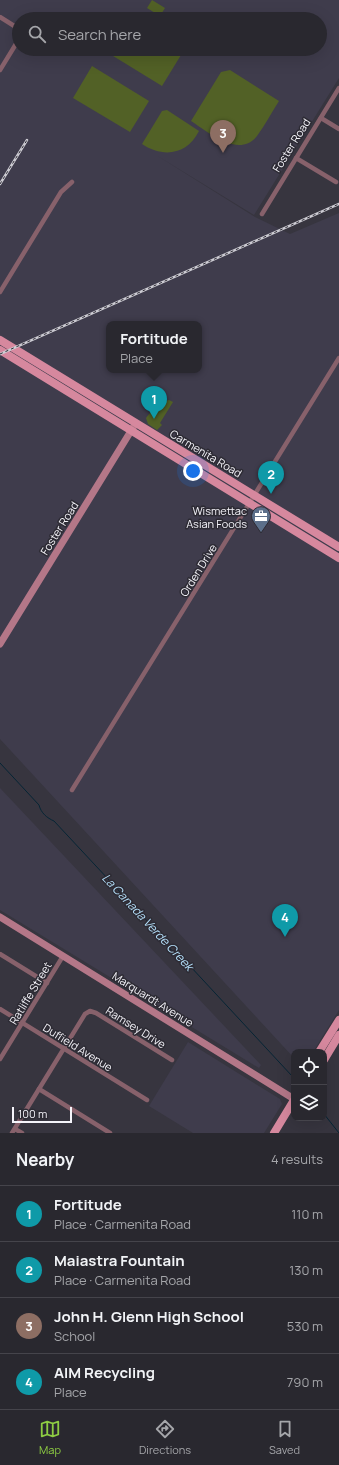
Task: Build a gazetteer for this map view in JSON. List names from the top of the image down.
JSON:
{
  "streets": {
    "main road": ["Carmenita Road"],
    "street": [
      "Foster Road",
      "Orden Drive",
      "Ratliffe Street",
      "Marquardt Avenue",
      "Ramsey Drive",
      "Duffield Avenue"
    ]
  },
  "crossings": [
    ["Foster Road", "Carmenita Road"],
    ["Carmenita Road", "Orden Drive"],
    ["Ratliffe Street", "Marquardt Avenue"],
    ["Ratliffe Street", "Duffield Avenue"],
    ["Ramsey Drive", "Duffield Avenue"]
  ],
  "water": ["La Canada Verde Creek"],
  "places": {
    "office": ["Wismettac Asian Foods"]
  },
  "scale_bar": "100 m",
  "page": {
    "search": "Search here",
    "pins": [
      "3",
      "1",
      "2",
      "4"
    ],
    "popup": ["Fortitude", "Place"],
    "scale": "100 m",
    "heading": ["Nearby", "4 results"],
    "list": [
      {
        "mark": "1",
        "name": "Fortitude",
        "note": "Place · Carmenita Road",
        "value": "110 m"
      },
      {
        "mark": "2",
        "name": "Maiastra Fountain",
        "note": "Place · Carmenita Road",
        "value": "130 m"
      },
      {
        "mark": "3",
        "name": "John H. Glenn High School",
        "note": "School",
        "value": "530 m"
      },
      {
        "mark": "4",
        "name": "AIM Recycling",
        "note": "Place",
        "value": "790 m"
      }
    ],
    "nav": ["Map", "Directions", "Saved"]
  }
}
